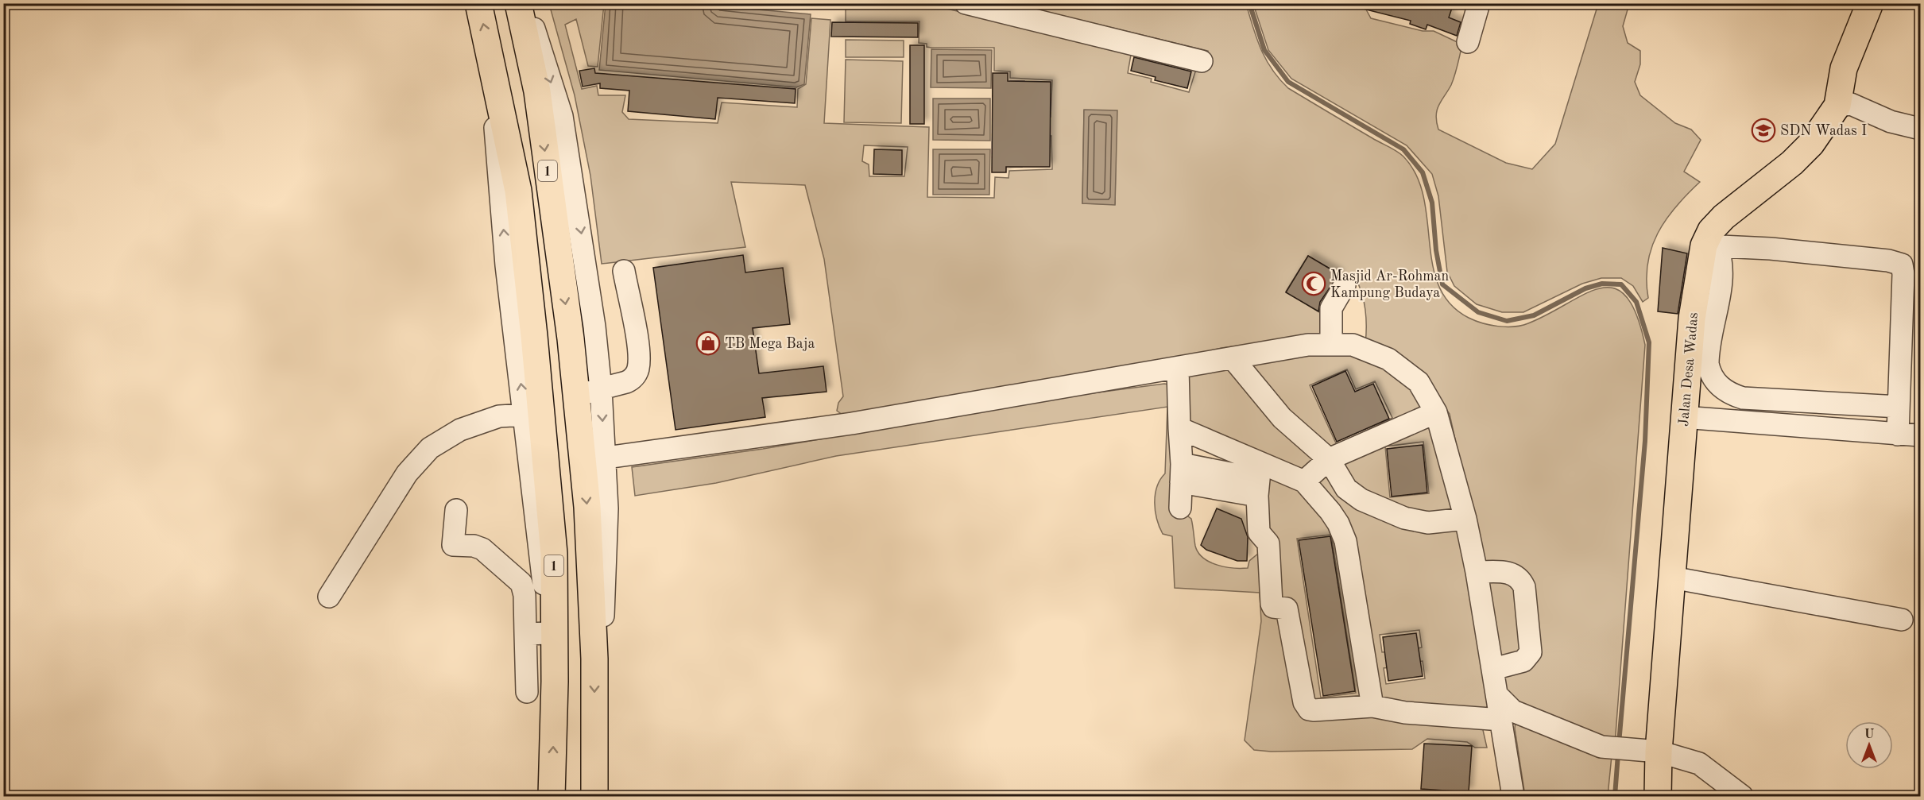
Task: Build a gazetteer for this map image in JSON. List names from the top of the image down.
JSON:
{
  "streets": {
    "main road": ["1", "Jalan Desa Wadas"]
  },
  "places": {
    "school or university": ["SDN Wadas I"],
    "mosque": ["Masjid Ar-Rohman Kampung Budaya"],
    "shop": ["TB Mega Baja"]
  },
  "north": "top"
}
